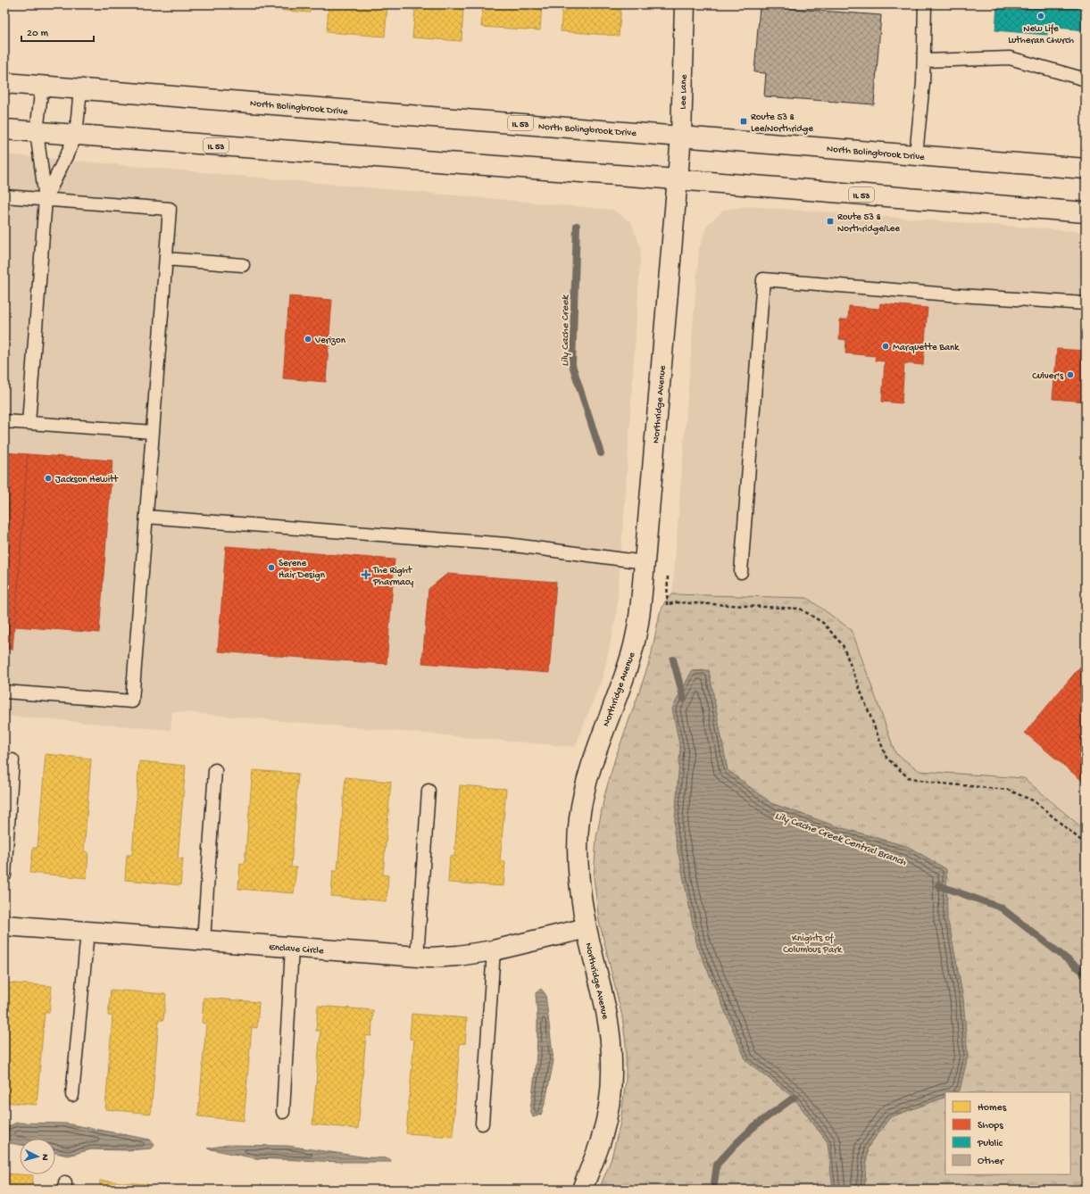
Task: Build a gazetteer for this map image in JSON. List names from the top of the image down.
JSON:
{
  "streets": {
    "main road": [
      "Lee Lane",
      "North Bolingbrook Drive",
      "IL 53",
      "Northridge Avenue",
      "Enclave Circle"
    ]
  },
  "crossings": [
    ["Lee Lane", "North Bolingbrook Drive"],
    ["Lee Lane", "IL 53"],
    ["Lee Lane", "Northridge Avenue"],
    ["IL 53", "Northridge Avenue"],
    ["Northridge Avenue", "Enclave Circle"]
  ],
  "water": ["Lily Cache Creek", "Lily Cache Creek Central Branch"],
  "parks": ["Knights of Columbus Park"],
  "places": {
    "other": [
      "New Life Lutheran Church",
      "Verizon",
      "Marquette Bank",
      "Culver's",
      "Jackson Hewitt",
      "Serene Hair Design"
    ],
    "transit": ["Route 53 & Lee/Northridge", "Route 53 & Northridge/Lee"],
    "health": ["The Right Pharmacy"]
  },
  "legend": [
    "Homes",
    "Shops",
    "Public",
    "Other"
  ],
  "scale_bar": "20 m",
  "north": "right"
}
